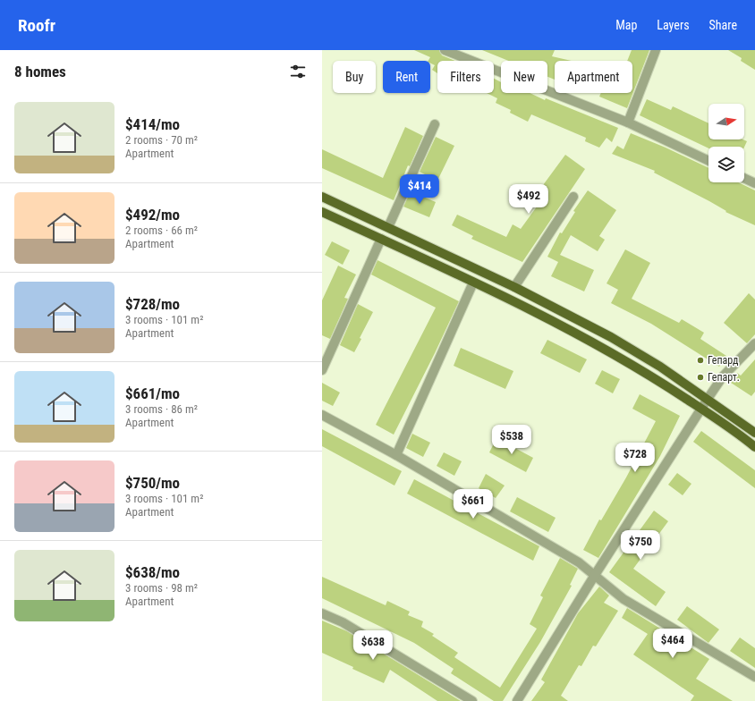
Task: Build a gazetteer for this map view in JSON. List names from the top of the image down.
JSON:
{
  "places": ["Гепард", "Гепарт."],
  "north": "right",
  "page": {
    "header": "Roofr",
    "nav": ["Map", "Layers", "Share"],
    "heading": "8 homes",
    "chip": [
      "Buy",
      "Rent",
      "Filters",
      "New",
      "Apartment"
    ],
    "list": [
      {
        "name": "$414/mo",
        "note": "2 rooms · 70 m² · Apartment"
      },
      {
        "name": "$492/mo",
        "note": "2 rooms · 66 m² · Apartment"
      },
      {
        "name": "$728/mo",
        "note": "3 rooms · 101 m² · Apartment"
      },
      {
        "name": "$661/mo",
        "note": "3 rooms · 86 m² · Apartment"
      },
      {
        "name": "$750/mo",
        "note": "3 rooms · 101 m² · Apartment"
      },
      {
        "name": "$638/mo",
        "note": "3 rooms · 98 m² · Apartment"
      }
    ],
    "price": [
      "$414",
      "$492",
      "$538",
      "$728",
      "$661",
      "$750",
      "$464",
      "$638"
    ]
  }
}
